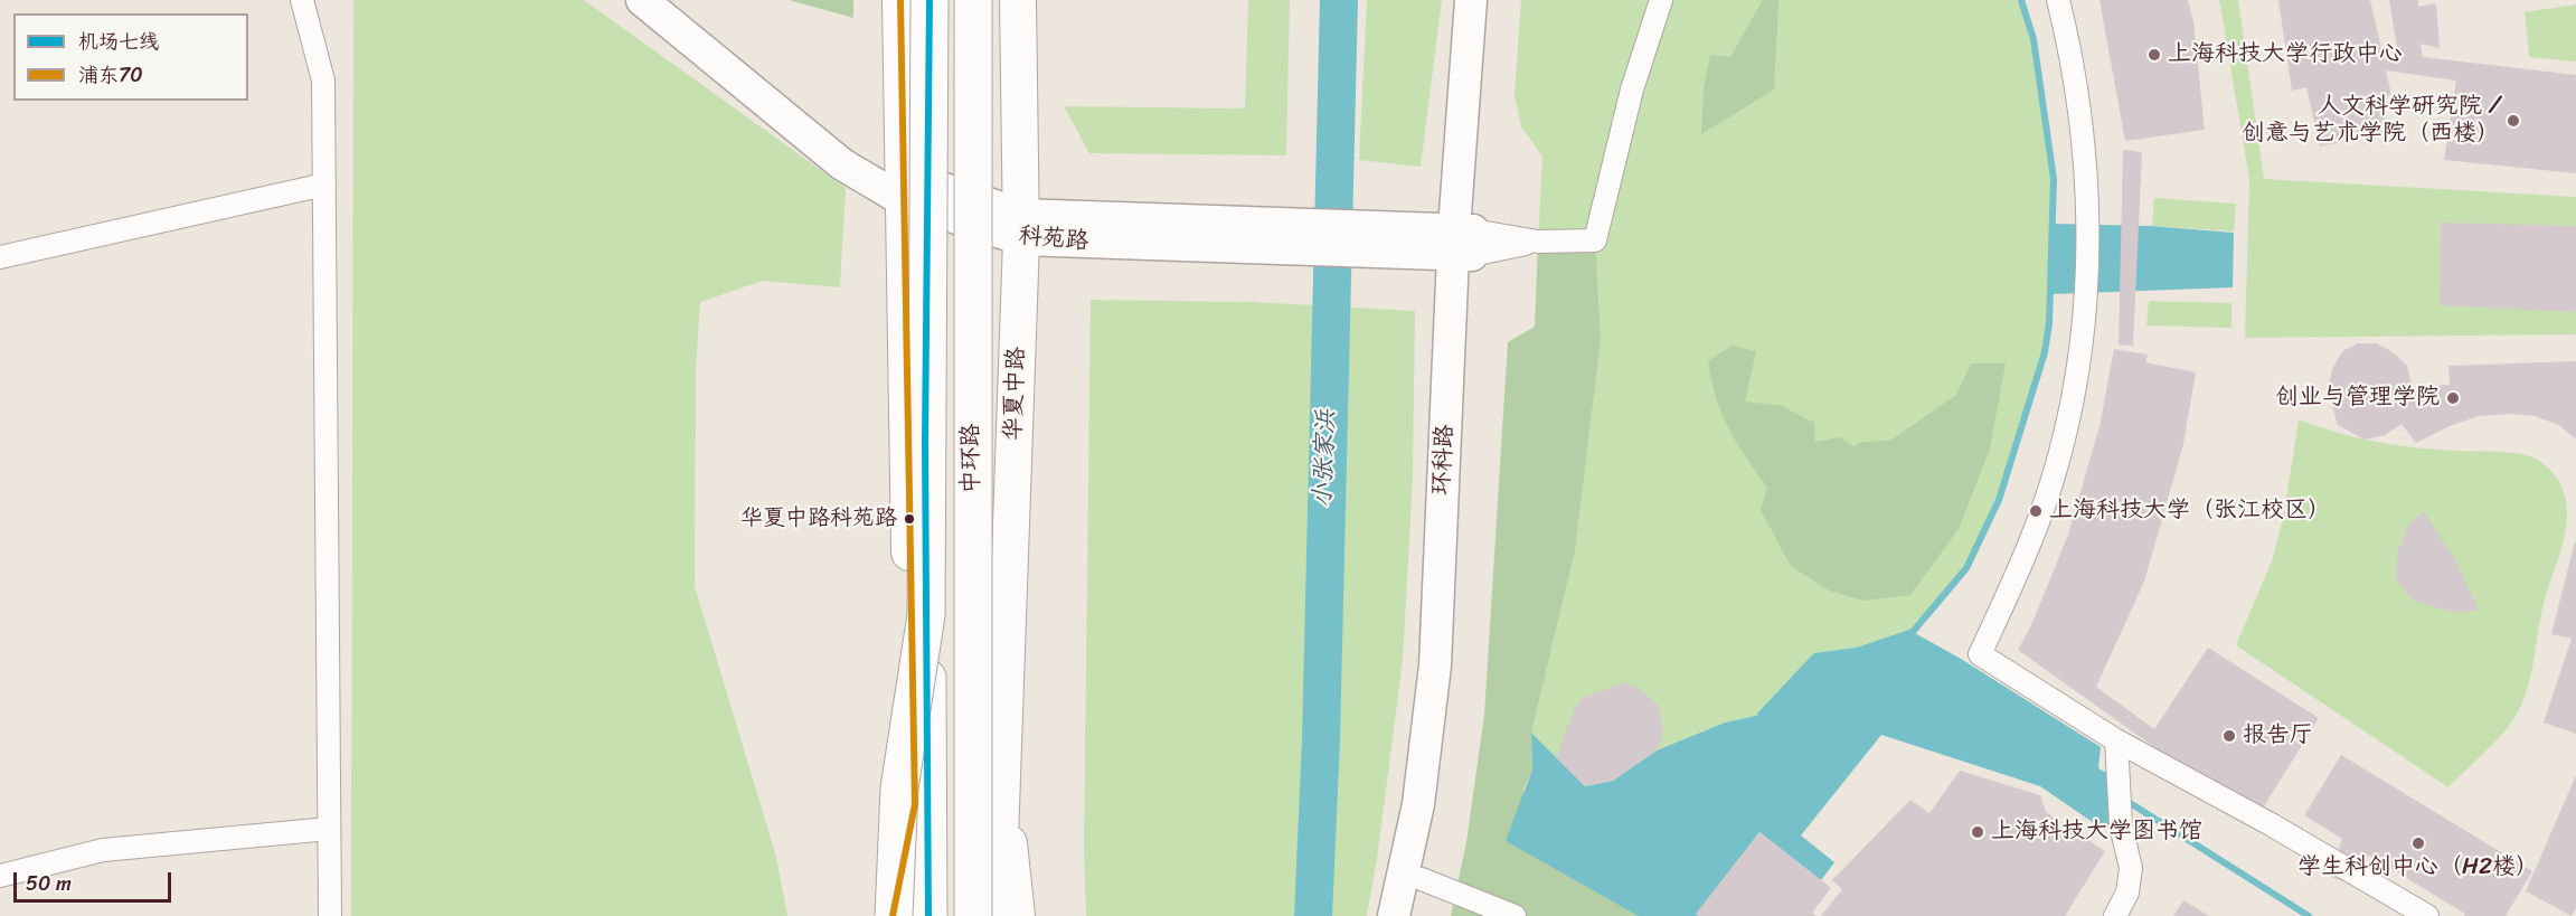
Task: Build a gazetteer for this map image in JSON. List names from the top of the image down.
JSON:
{
  "streets": {
    "highway": ["中环路"],
    "main road": ["华夏中路"],
    "street": ["科苑路", "环科路"]
  },
  "crossings": [
    ["科苑路", "华夏中路"],
    ["科苑路", "环科路"]
  ],
  "water": ["小张家浜"],
  "places": [
    "上海科技大学行政中心",
    "人文科学研究院 / 创意与艺术学院（西楼）",
    "创业与管理学院",
    "上海科技大学（张江校区）",
    "华夏中路科苑路",
    "报告厅",
    "上海科技大学图书馆",
    "学生科创中心（H2楼）"
  ],
  "lines": ["transit line 机场七线", "transit line 浦东70"],
  "legend": ["机场七线", "浦东70"],
  "scale_bar": "50 m"
}
